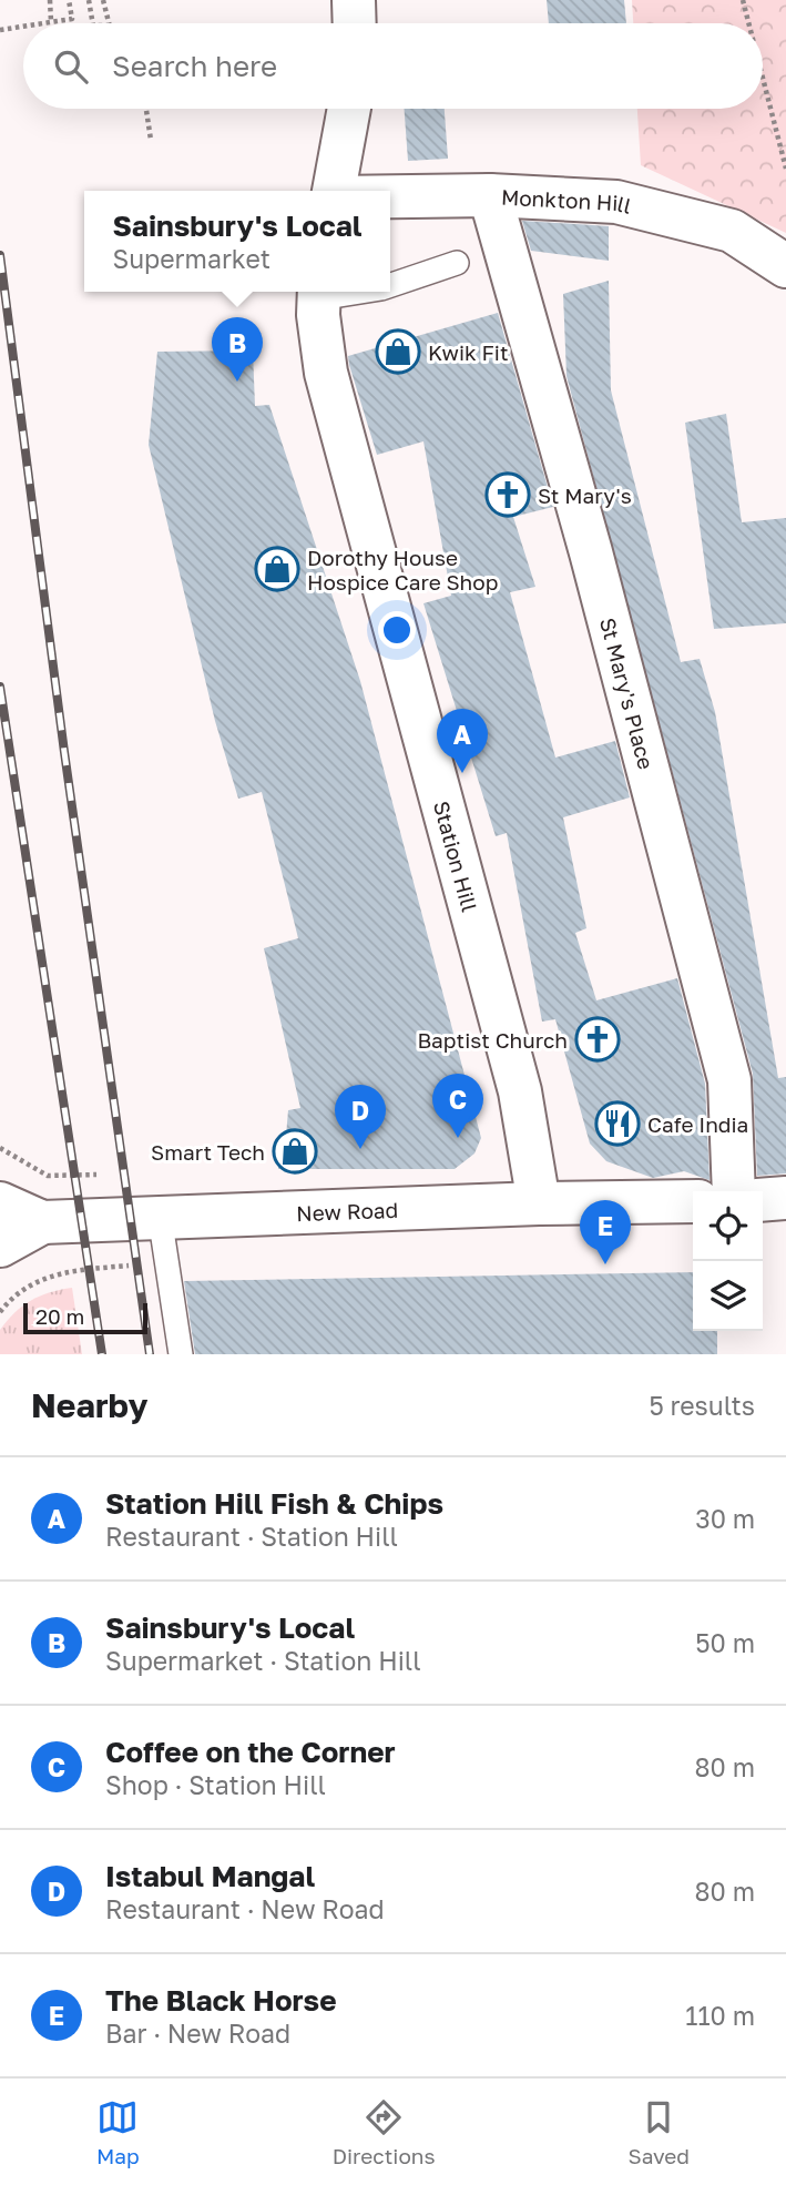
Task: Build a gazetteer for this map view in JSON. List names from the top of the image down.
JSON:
{
  "streets": {
    "street": [
      "Monkton Hill",
      "St Mary's Place",
      "Station Hill",
      "New Road"
    ]
  },
  "crossings": [
    ["Monkton Hill", "St Mary's Place"],
    ["Station Hill", "New Road"]
  ],
  "places": {
    "shop": ["Kwik Fit", "Dorothy House Hospice Care Shop", "Smart Tech"],
    "church": ["St Mary's", "Baptist Church"],
    "restaurant": ["Cafe India"]
  },
  "scale_bar": "20 m",
  "page": {
    "search": "Search here",
    "popup": ["Sainsbury's Local", "Supermarket"],
    "pins": [
      "B",
      "A",
      "C",
      "D",
      "E"
    ],
    "scale": "20 m",
    "heading": ["Nearby", "5 results"],
    "list": [
      {
        "mark": "A",
        "name": "Station Hill Fish & Chips",
        "note": "Restaurant · Station Hill",
        "value": "30 m"
      },
      {
        "mark": "B",
        "name": "Sainsbury's Local",
        "note": "Supermarket · Station Hill",
        "value": "50 m"
      },
      {
        "mark": "C",
        "name": "Coffee on the Corner",
        "note": "Shop · Station Hill",
        "value": "80 m"
      },
      {
        "mark": "D",
        "name": "Istabul Mangal",
        "note": "Restaurant · New Road",
        "value": "80 m"
      },
      {
        "mark": "E",
        "name": "The Black Horse",
        "note": "Bar · New Road",
        "value": "110 m"
      }
    ],
    "nav": ["Map", "Directions", "Saved"]
  }
}
